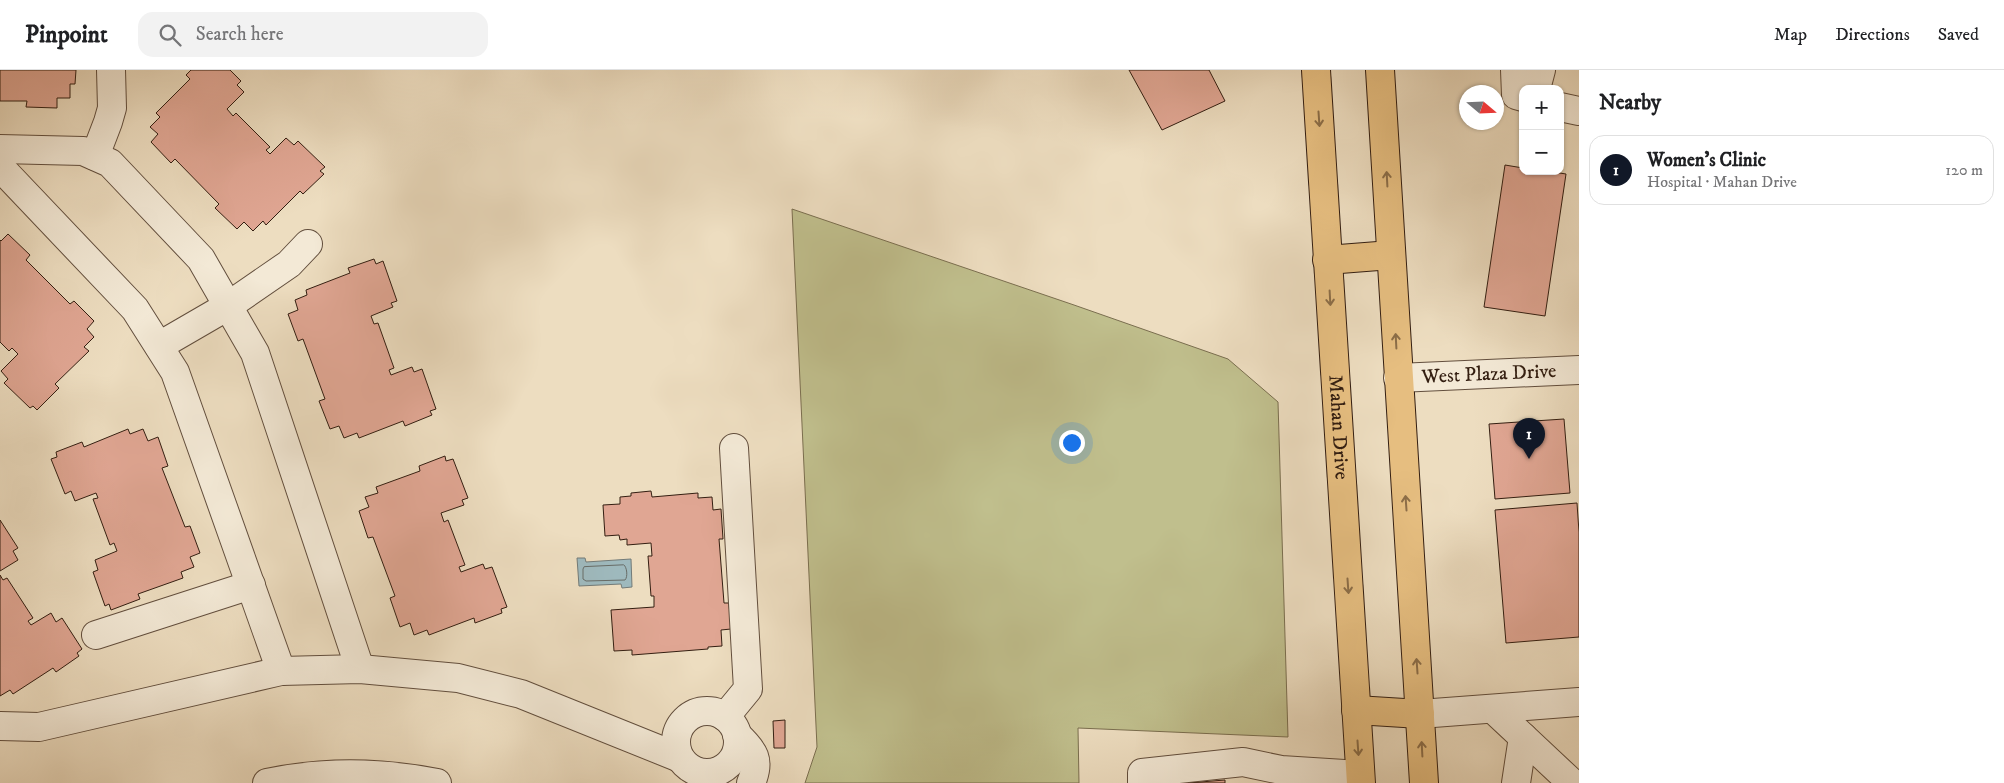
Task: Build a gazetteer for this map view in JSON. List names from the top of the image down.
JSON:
{
  "streets": {
    "main road": ["Mahan Drive"],
    "street": ["West Plaza Drive"]
  },
  "north": "right",
  "page": {
    "header": "Pinpoint",
    "search": "Search here",
    "nav": ["Map", "Directions", "Saved"],
    "heading": "Nearby",
    "map_buttons": ["+", "−"],
    "list": [
      {
        "mark": "1",
        "name": "Women's Clinic",
        "note": "Hospital · Mahan Drive",
        "value": "120 m"
      }
    ],
    "pins": "1"
  }
}
